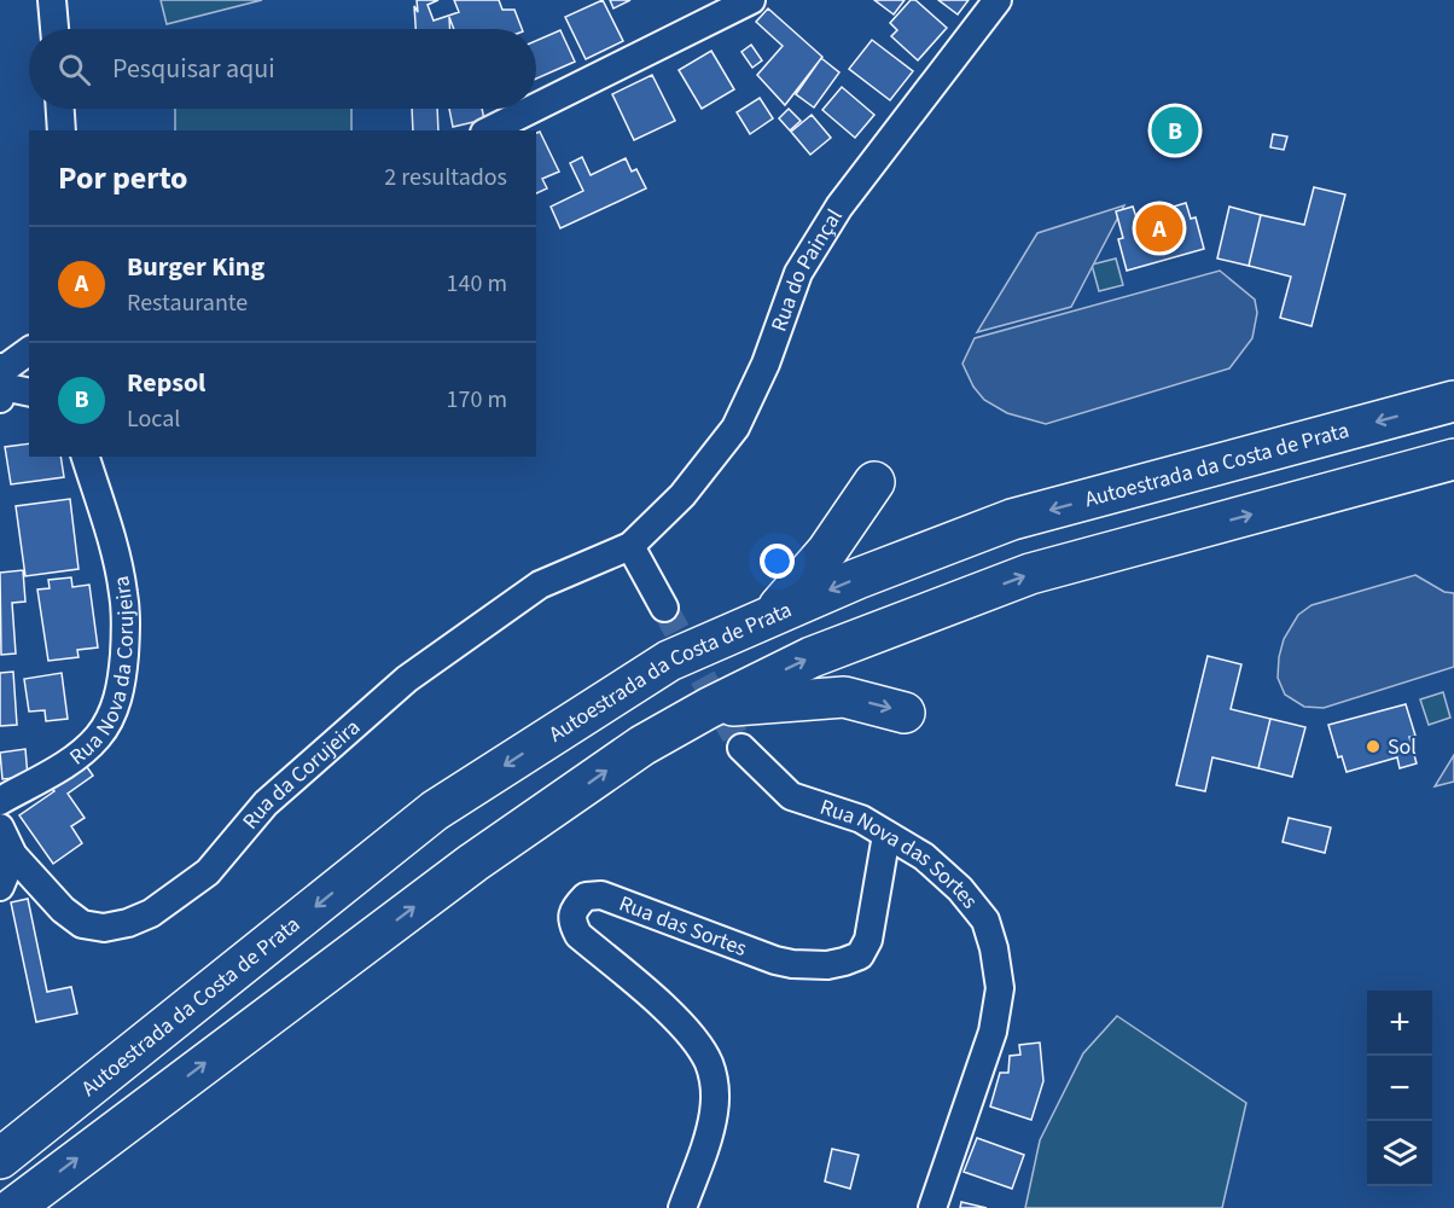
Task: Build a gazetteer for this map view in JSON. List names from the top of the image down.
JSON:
{
  "streets": {
    "highway": ["Autoestrada da Costa de Prata"],
    "street": [
      "Rua do Painçal",
      "Rua Nova da Corujeira",
      "Rua da Corujeira",
      "Rua Nova das Sortes",
      "Rua das Sortes"
    ]
  },
  "crossings": [
    ["Rua do Painçal", "Rua da Corujeira"],
    ["Rua Nova das Sortes", "Rua das Sortes"]
  ],
  "places": ["Sol"],
  "page": {
    "search": "Pesquisar aqui",
    "pins": ["B", "A"],
    "heading": ["Por perto", "2 resultados"],
    "list": [
      {
        "mark": "A",
        "name": "Burger King",
        "note": "Restaurante",
        "value": "140 m"
      },
      {
        "mark": "B",
        "name": "Repsol",
        "note": "Local",
        "value": "170 m"
      }
    ],
    "map_buttons": ["+", "−"]
  }
}
